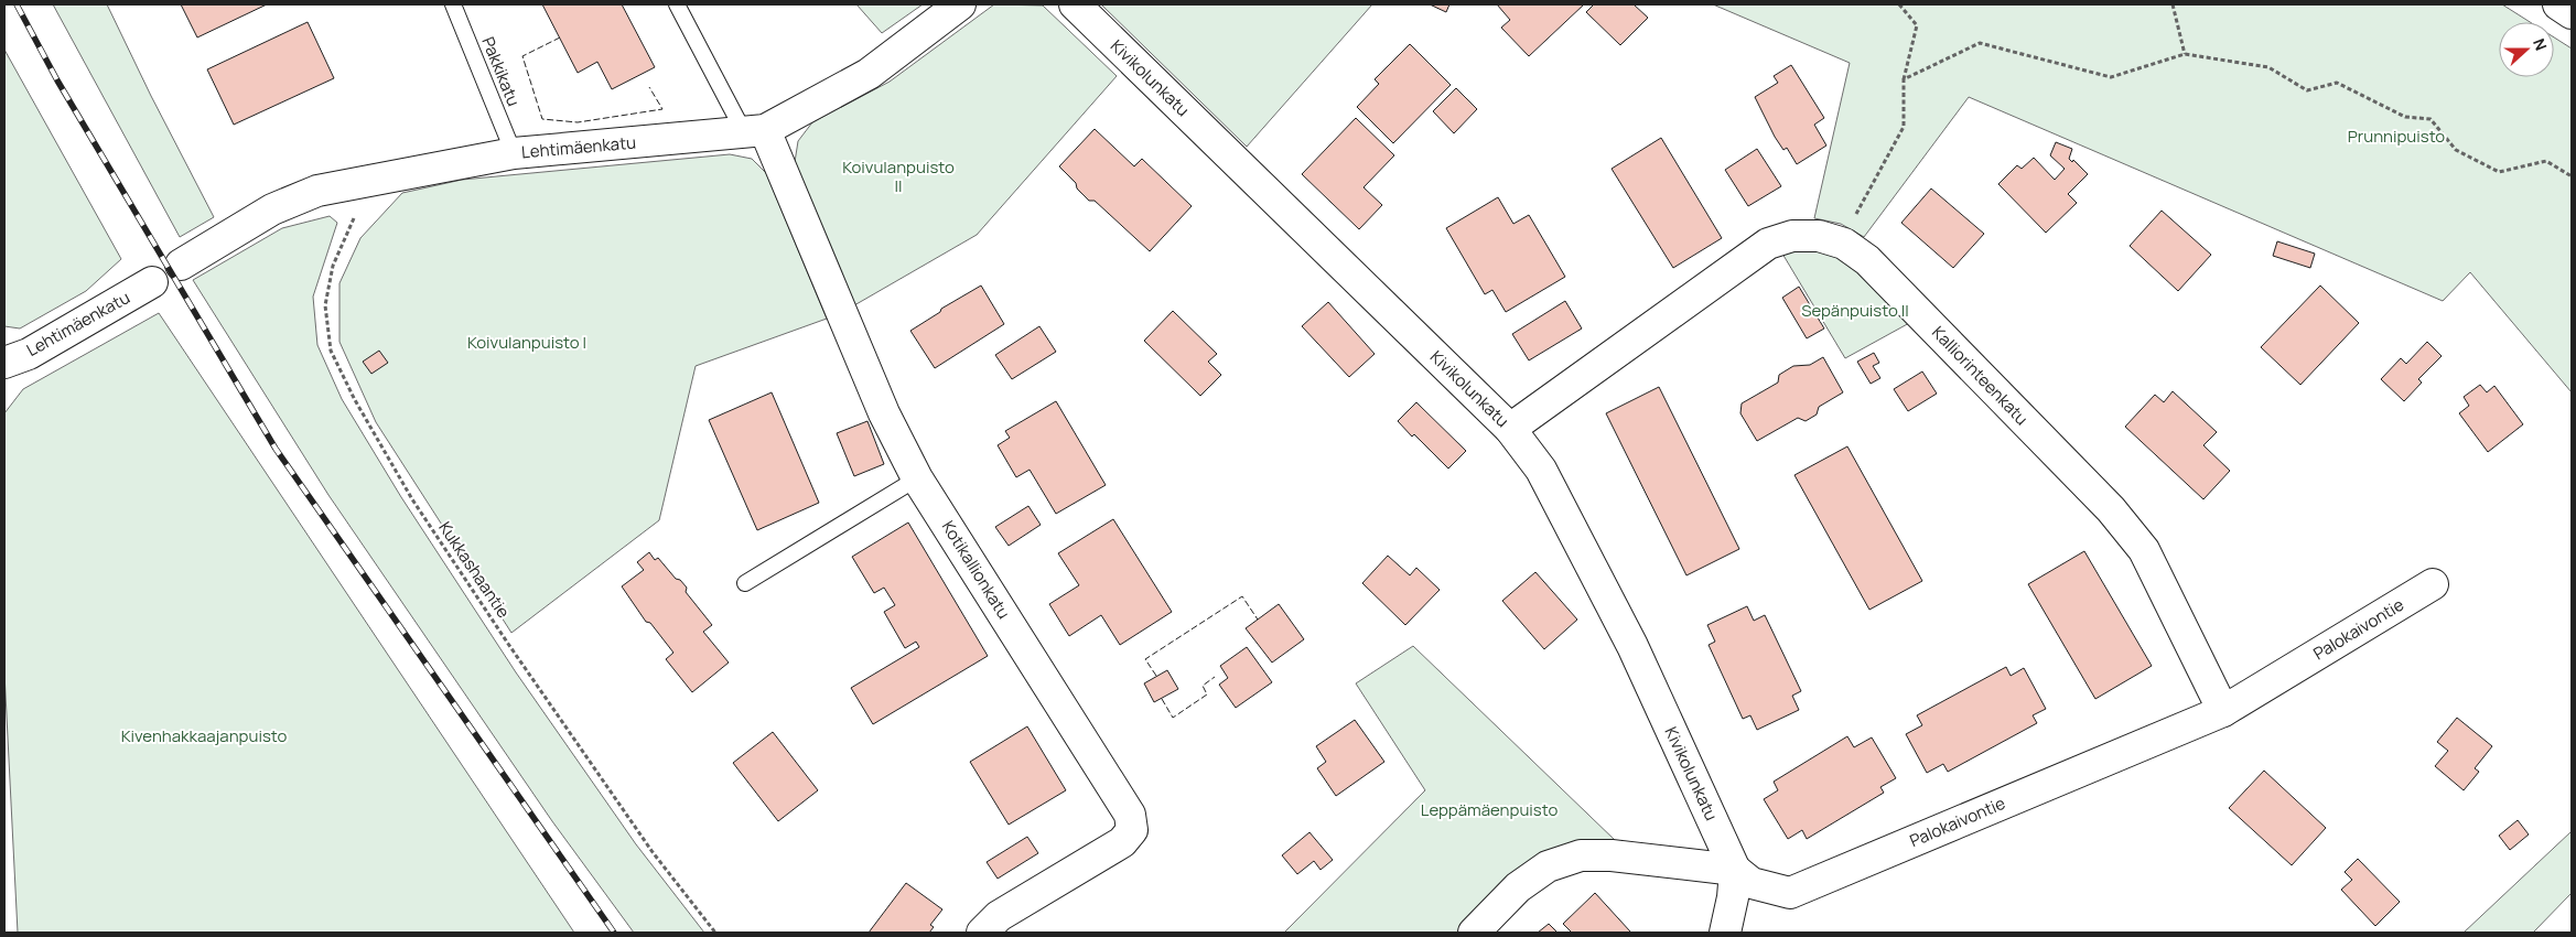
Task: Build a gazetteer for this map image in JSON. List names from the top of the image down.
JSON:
{
  "streets": {
    "street": [
      "Kivikolunkatu",
      "Lehtimäenkatu",
      "Kalliorinteenkatu",
      "Kotikallionkatu",
      "Palokaivontie"
    ],
    "lane": ["Pakkikatu"],
    "path": ["Kukkashaantie"]
  },
  "crossings": [
    ["Pakkikatu", "Lehtimäenkatu"],
    ["Kivikolunkatu", "Kalliorinteenkatu"],
    ["Kivikolunkatu", "Palokaivontie"],
    ["Lehtimäenkatu", "Kukkashaantie"],
    ["Lehtimäenkatu", "Kotikallionkatu"],
    ["Kalliorinteenkatu", "Palokaivontie"]
  ],
  "parks": [
    "Prunnipuisto",
    "Koivulanpuisto II",
    "Sepänpuisto II",
    "Koivulanpuisto I",
    "Kivenhakkaajanpuisto",
    "Leppämäenpuisto"
  ],
  "north": "right"
}
